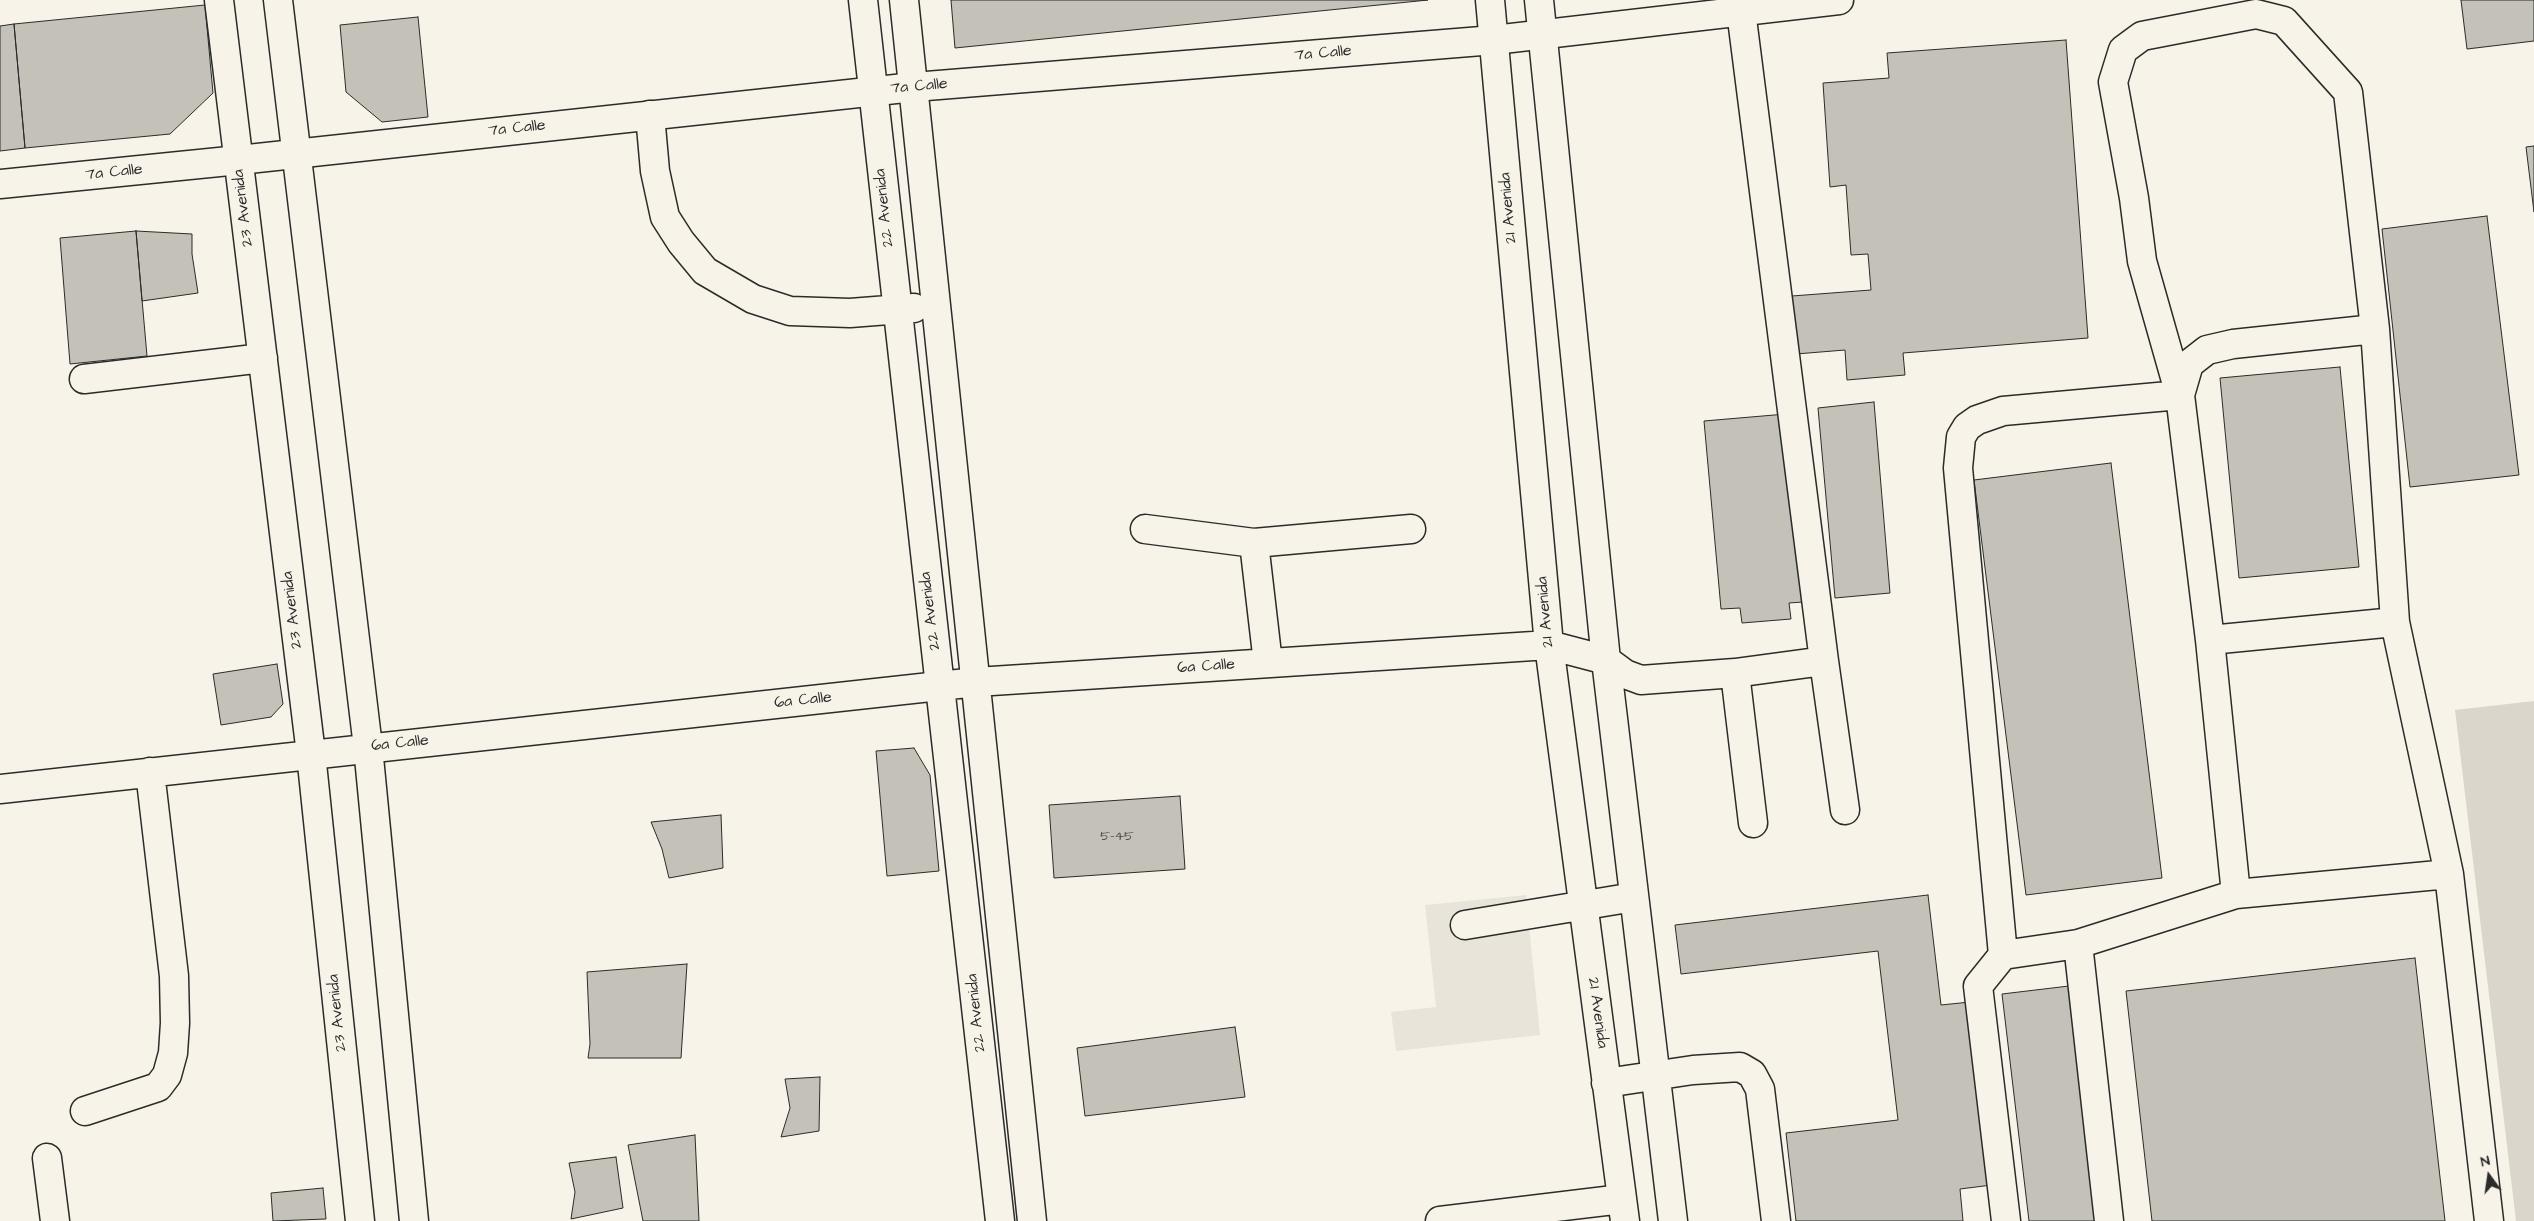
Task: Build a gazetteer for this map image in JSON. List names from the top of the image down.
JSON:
{
  "streets": {
    "street": [
      "7a Calle",
      "23 Avenida",
      "22 Avenida",
      "21 Avenida",
      "6a Calle"
    ]
  },
  "crossings": [
    ["7a Calle", "23 Avenida"],
    ["7a Calle", "22 Avenida"],
    ["7a Calle", "21 Avenida"],
    ["23 Avenida", "6a Calle"],
    ["22 Avenida", "6a Calle"],
    ["21 Avenida", "6a Calle"]
  ],
  "house_numbers": ["5-45"],
  "north": "top"
}
